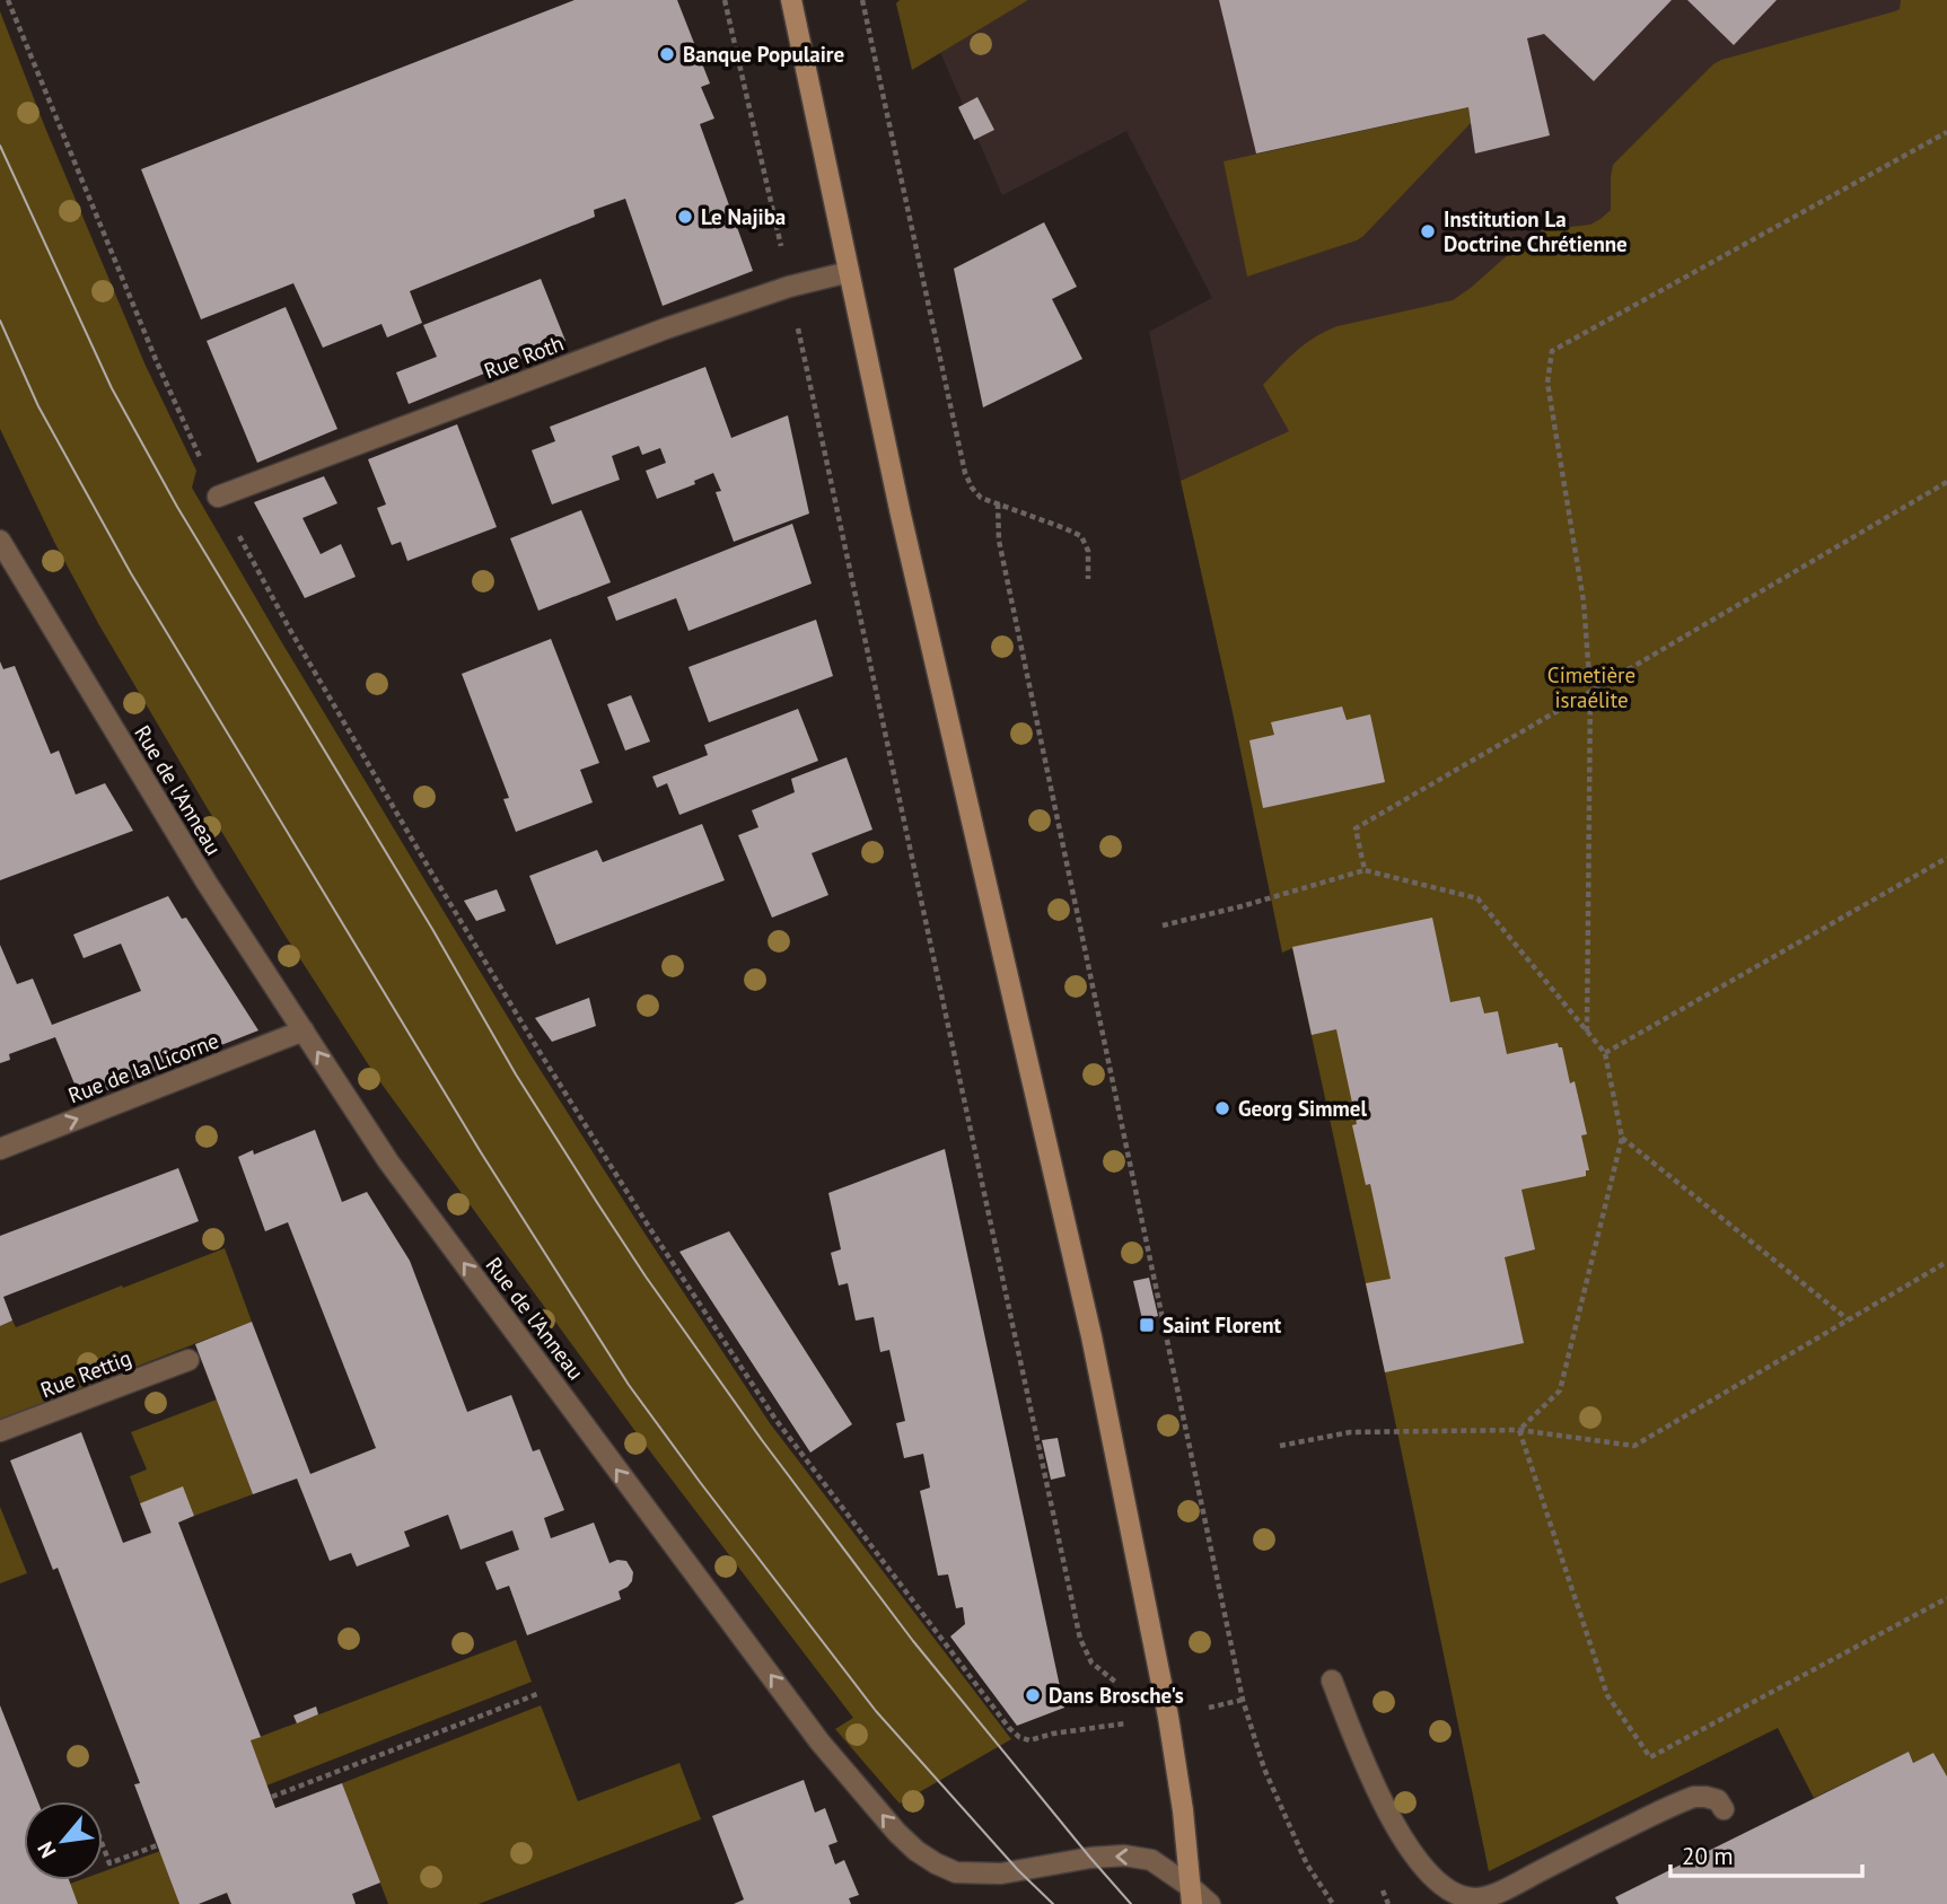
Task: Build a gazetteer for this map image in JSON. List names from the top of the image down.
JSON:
{
  "streets": {
    "street": [
      "Rue Roth",
      "Rue de l'Anneau",
      "Rue de la Licorne",
      "Rue Rettig"
    ]
  },
  "crossings": [
    ["Rue de l'Anneau", "Rue de la Licorne"]
  ],
  "one_way": ["Rue de l'Anneau", "Rue de la Licorne"],
  "parks": ["Cimetière israélite"],
  "places": {
    "other": [
      "Banque Populaire",
      "Le Najiba",
      "Institution La Doctrine Chrétienne",
      "Georg Simmel",
      "Dans Brosche's"
    ],
    "transit": ["Saint Florent"]
  },
  "scale_bar": "20 m",
  "north": "bottom left"
}
